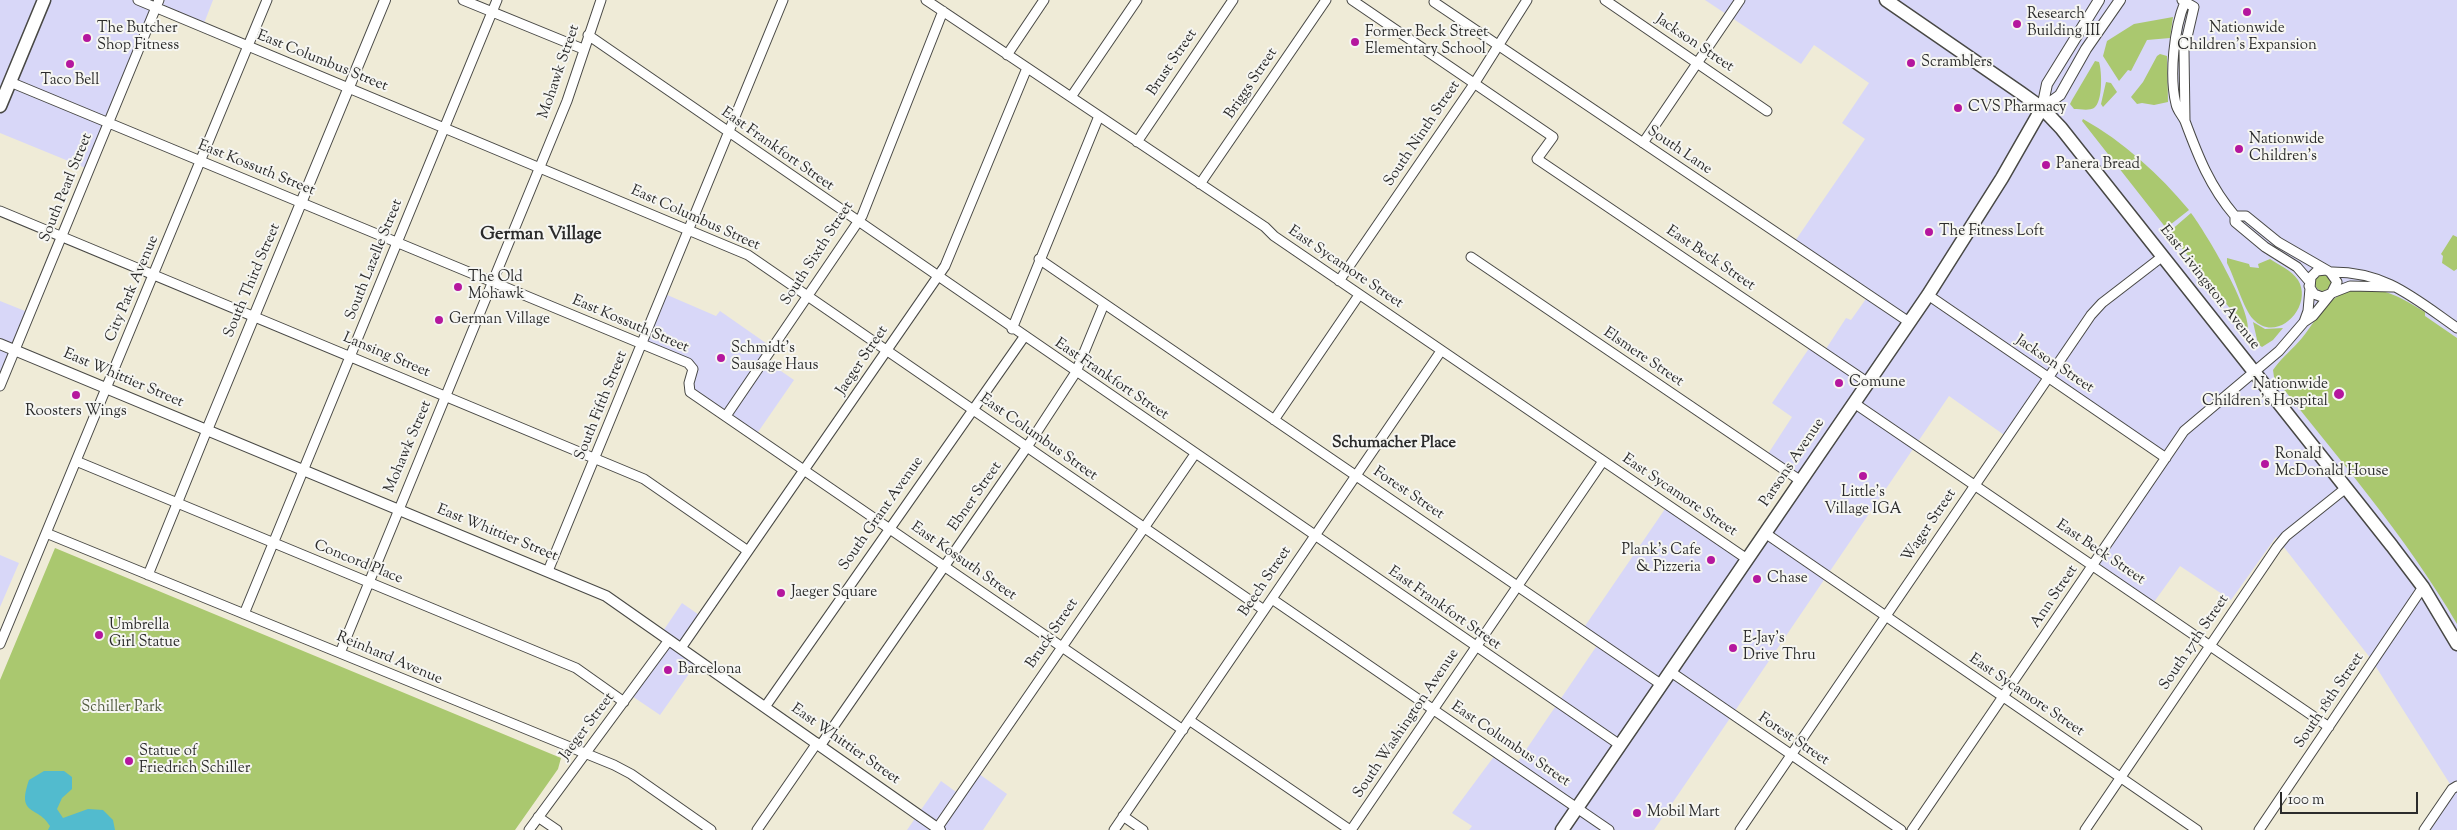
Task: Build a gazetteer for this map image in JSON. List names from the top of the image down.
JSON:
{
  "streets": {
    "main road": ["East Livingston Avenue", "Parsons Avenue"],
    "street": [
      "Jackson Street",
      "East Columbus Street",
      "Brust Street",
      "Mohawk Street",
      "Briggs Street",
      "South Ninth Street",
      "East Frankfort Street",
      "South Lane",
      "East Kossuth Street",
      "South Pearl Street",
      "South Sixth Street",
      "East Beck Street",
      "South Lazelle Street",
      "East Sycamore Street",
      "South Third Street",
      "City Park Avenue",
      "Lansing Street",
      "Elsmere Street",
      "Jaeger Street",
      "East Whittier Street",
      "South Fifth Street",
      "Forest Street",
      "Ebner Street",
      "South Grant Avenue",
      "Wager Street",
      "Concord Place",
      "Beech Street",
      "Ann Street",
      "Bruck Street",
      "South 17th Street",
      "Reinhard Avenue",
      "South 18th Street",
      "South Washington Avenue"
    ]
  },
  "crossings": [
    ["Jackson Street", "Parsons Avenue"],
    ["Jackson Street", "Wager Street"],
    ["Jackson Street", "Ann Street"],
    ["East Columbus Street", "Mohawk Street"],
    ["East Columbus Street", "South Pearl Street"],
    ["East Columbus Street", "South Sixth Street"],
    ["East Columbus Street", "South Lazelle Street"],
    ["East Columbus Street", "South Third Street"],
    ["East Columbus Street", "City Park Avenue"],
    ["East Columbus Street", "Jaeger Street"],
    ["East Columbus Street", "South Fifth Street"],
    ["East Columbus Street", "Parsons Avenue"],
    ["East Columbus Street", "Ebner Street"],
    ["East Columbus Street", "South Grant Avenue"],
    ["East Columbus Street", "Beech Street"],
    ["East Columbus Street", "Bruck Street"],
    ["East Columbus Street", "South Washington Avenue"],
    ["Brust Street", "East Sycamore Street"],
    ["Mohawk Street", "East Frankfort Street"],
    ["Mohawk Street", "East Kossuth Street"],
    ["Mohawk Street", "Lansing Street"],
    ["Mohawk Street", "East Whittier Street"],
    ["Mohawk Street", "Concord Place"],
    ["Mohawk Street", "Reinhard Avenue"],
    ["Briggs Street", "East Sycamore Street"],
    ["South Ninth Street", "South Lane"],
    ["South Ninth Street", "East Beck Street"],
    ["South Ninth Street", "East Sycamore Street"],
    ["East Frankfort Street", "South Sixth Street"],
    ["East Frankfort Street", "Jaeger Street"],
    ["East Frankfort Street", "South Fifth Street"],
    ["East Frankfort Street", "Parsons Avenue"],
    ["East Frankfort Street", "Ebner Street"],
    ["East Frankfort Street", "South Grant Avenue"],
    ["East Frankfort Street", "Beech Street"],
    ["East Frankfort Street", "Bruck Street"],
    ["East Frankfort Street", "South Washington Avenue"],
    ["South Lane", "Parsons Avenue"],
    ["East Kossuth Street", "South Pearl Street"],
    ["East Kossuth Street", "South Sixth Street"],
    ["East Kossuth Street", "South Lazelle Street"],
    ["East Kossuth Street", "South Third Street"],
    ["East Kossuth Street", "City Park Avenue"],
    ["East Kossuth Street", "Jaeger Street"],
    ["East Kossuth Street", "South Fifth Street"],
    ["East Kossuth Street", "Ebner Street"],
    ["East Kossuth Street", "South Grant Avenue"],
    ["East Kossuth Street", "Beech Street"],
    ["East Kossuth Street", "Bruck Street"],
    ["South Pearl Street", "Lansing Street"],
    ["South Pearl Street", "East Whittier Street"],
    ["South Sixth Street", "East Sycamore Street"],
    ["East Beck Street", "Parsons Avenue"],
    ["East Beck Street", "Wager Street"],
    ["East Beck Street", "Ann Street"],
    ["East Beck Street", "South 17th Street"],
    ["East Beck Street", "South 18th Street"],
    ["South Lazelle Street", "Lansing Street"],
    ["South Lazelle Street", "East Whittier Street"],
    ["South Lazelle Street", "Concord Place"],
    ["South Lazelle Street", "Reinhard Avenue"],
    ["East Sycamore Street", "Jaeger Street"],
    ["East Sycamore Street", "Parsons Avenue"],
    ["East Sycamore Street", "Wager Street"],
    ["East Sycamore Street", "Beech Street"],
    ["East Sycamore Street", "Ann Street"],
    ["East Sycamore Street", "South 17th Street"],
    ["East Sycamore Street", "South Washington Avenue"],
    ["South Third Street", "Lansing Street"],
    ["South Third Street", "East Whittier Street"],
    ["South Third Street", "Concord Place"],
    ["South Third Street", "Reinhard Avenue"],
    ["East Livingston Avenue", "Parsons Avenue"],
    ["East Livingston Avenue", "Wager Street"],
    ["East Livingston Avenue", "Ann Street"],
    ["East Livingston Avenue", "South 17th Street"],
    ["East Livingston Avenue", "South 18th Street"],
    ["City Park Avenue", "Lansing Street"],
    ["City Park Avenue", "East Whittier Street"],
    ["City Park Avenue", "Concord Place"],
    ["City Park Avenue", "Reinhard Avenue"],
    ["Lansing Street", "Jaeger Street"],
    ["Lansing Street", "South Fifth Street"],
    ["Elsmere Street", "Parsons Avenue"],
    ["Jaeger Street", "East Whittier Street"],
    ["Jaeger Street", "Concord Place"],
    ["Jaeger Street", "Reinhard Avenue"],
    ["East Whittier Street", "South Fifth Street"],
    ["East Whittier Street", "Ebner Street"],
    ["East Whittier Street", "South Grant Avenue"],
    ["East Whittier Street", "Bruck Street"],
    ["Parsons Avenue", "Forest Street"],
    ["Forest Street", "Ebner Street"],
    ["Forest Street", "Wager Street"],
    ["Forest Street", "Beech Street"],
    ["Forest Street", "South Washington Avenue"]
  ],
  "districts": ["German Village", "Schumacher Place"],
  "parks": ["Schiller Park"],
  "places": [
    "Nationwide Children's Expansion",
    "Research Building III",
    "The Butcher Shop Fitness",
    "Former Beck Street Elementary School",
    "Scramblers",
    "Taco Bell",
    "CVS Pharmacy",
    "Nationwide Children's",
    "Panera Bread",
    "The Fitness Loft",
    "The Old Mohawk",
    "German Village",
    "Schmidt's Sausage Haus",
    "Comune",
    "Nationwide Children's Hospital",
    "Roosters Wings",
    "Ronald McDonald House",
    "Little's Village IGA",
    "Plank's Cafe & Pizzeria",
    "Chase",
    "Jaeger Square",
    "Umbrella Girl Statue",
    "E-Jay's Drive Thru",
    "Barcelona",
    "Statue of Friedrich Schiller",
    "Mobil Mart"
  ],
  "scale_bar": "100 m"
}
